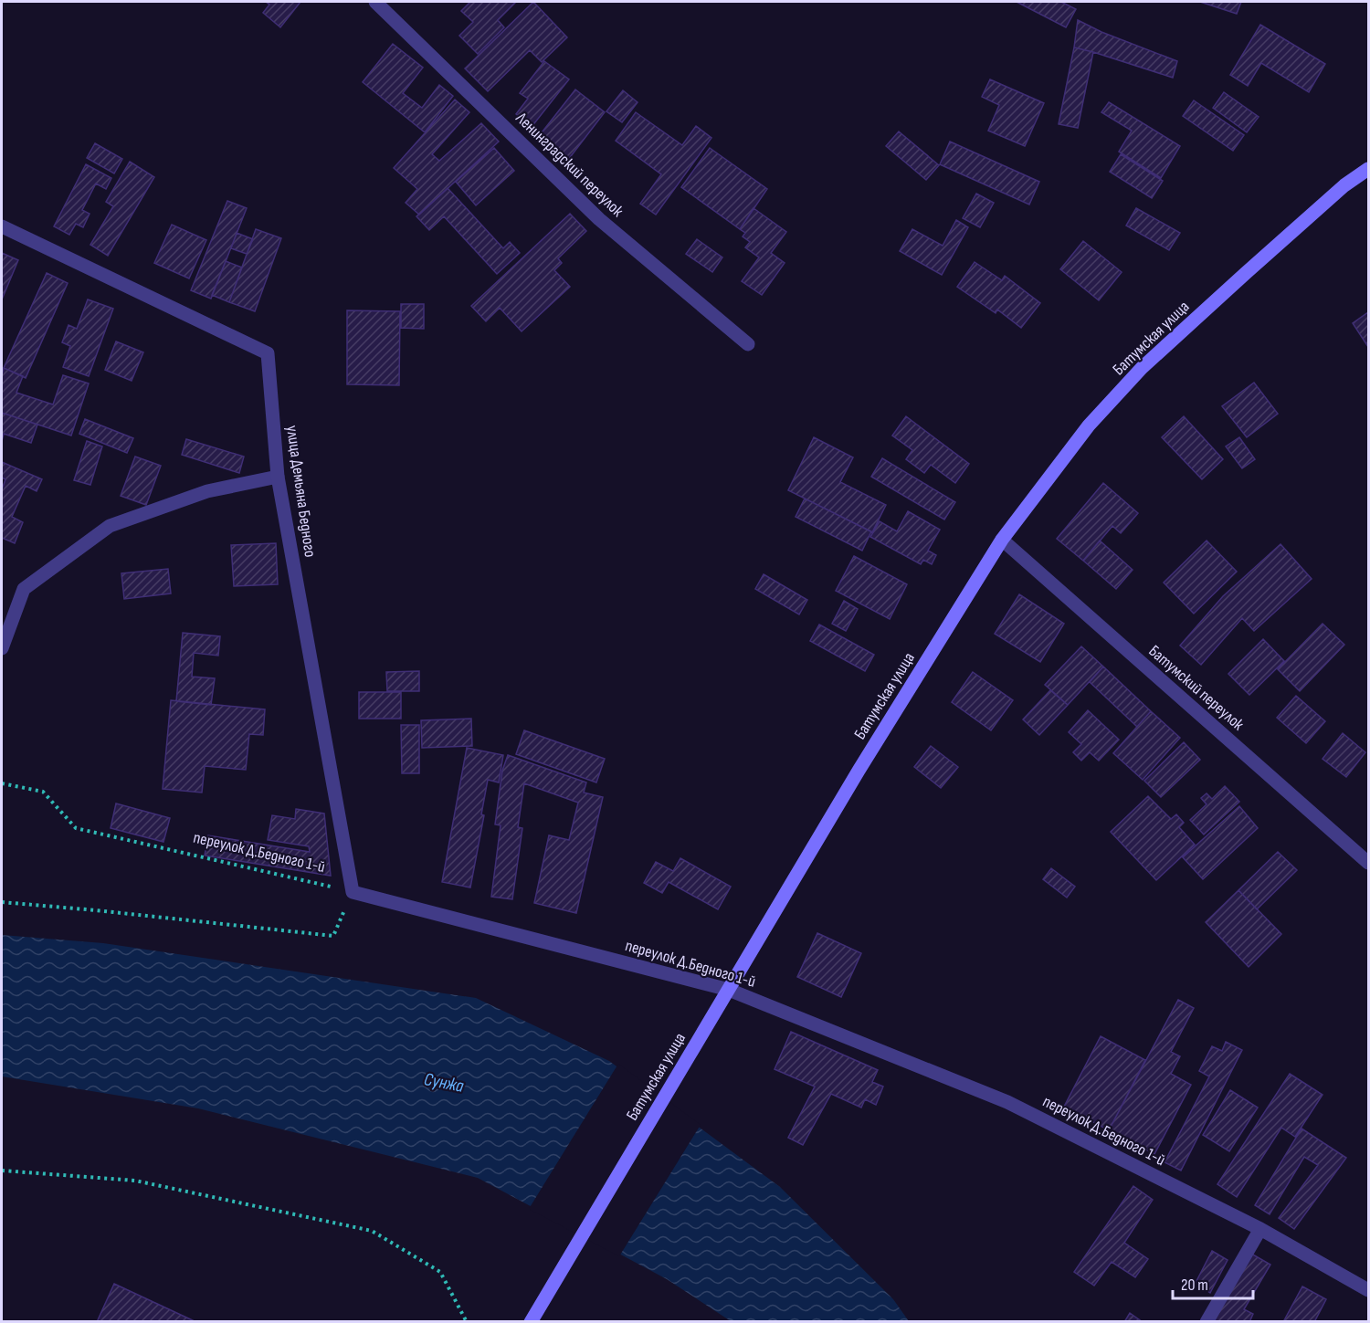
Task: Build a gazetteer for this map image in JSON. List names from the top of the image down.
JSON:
{
  "streets": {
    "street": [
      "Ленинградский переулок",
      "Батумская улица",
      "улица Демьяна Бедного",
      "Батумский переулок",
      "переулок Д.Бедного 1-й"
    ]
  },
  "crossings": [
    ["Батумская улица", "Батумский переулок"],
    ["Батумская улица", "переулок Д.Бедного 1-й"],
    ["улица Демьяна Бедного", "переулок Д.Бедного 1-й"]
  ],
  "water": ["Сунжа"],
  "scale_bar": "20 m"
}
